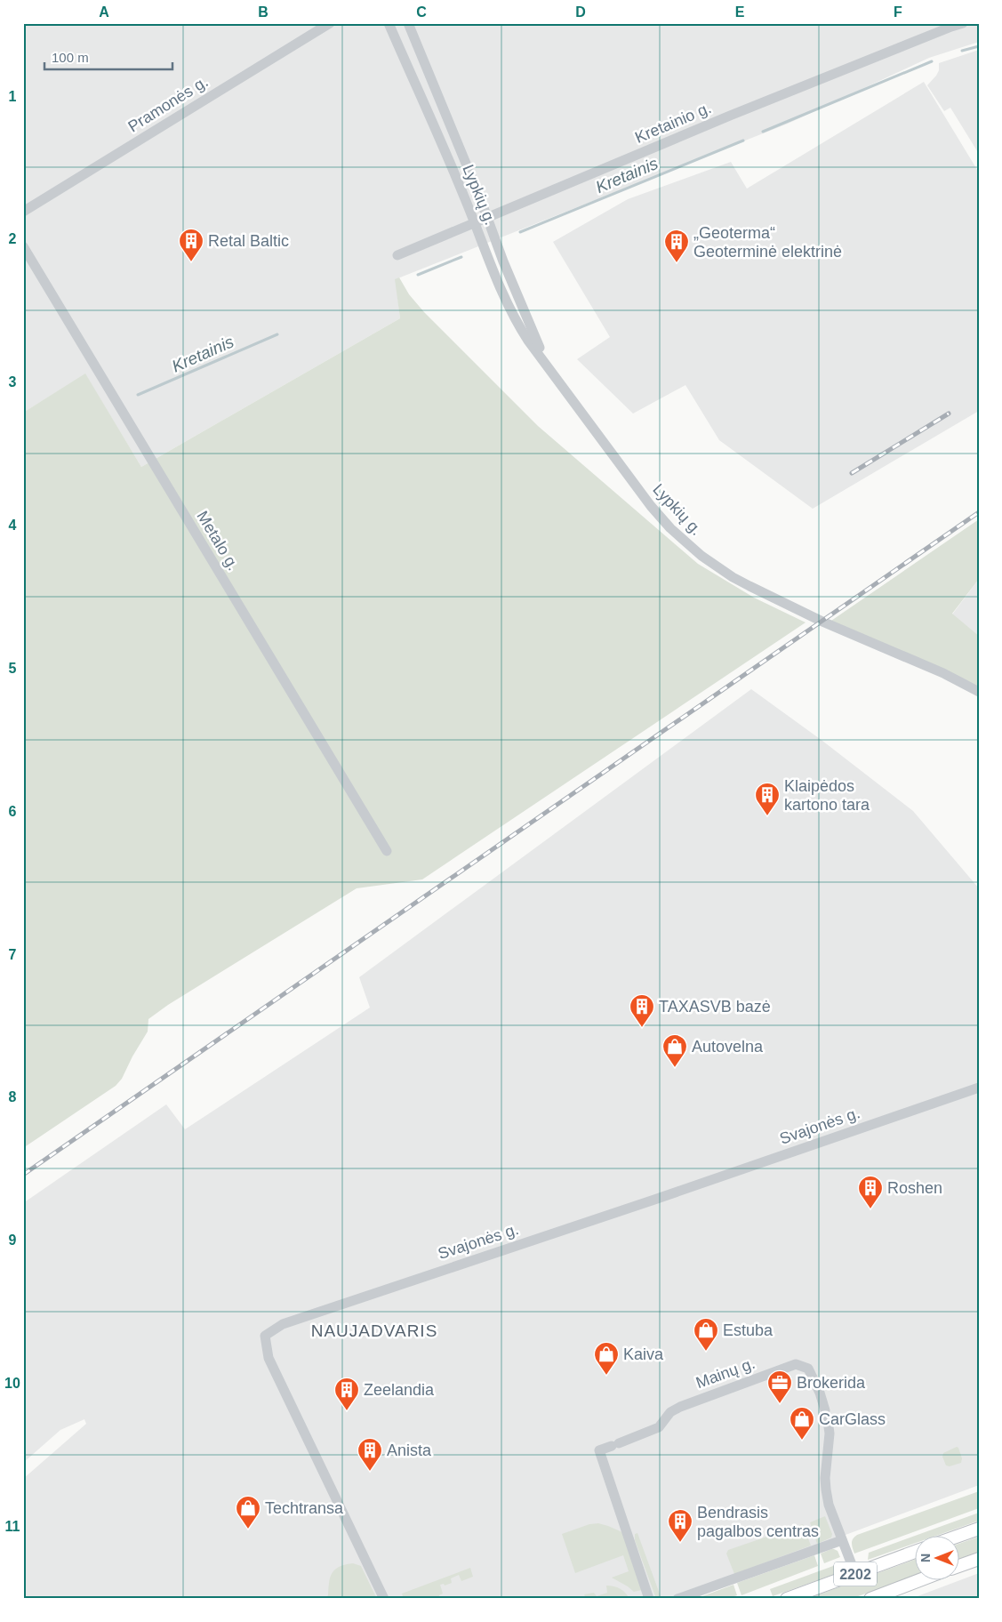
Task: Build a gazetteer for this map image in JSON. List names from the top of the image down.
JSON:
{
  "streets": {
    "main road": ["2202"],
    "street": [
      "Pramonės g.",
      "Kretainio g.",
      "Lypkių g.",
      "Metalo g.",
      "Svajonės g.",
      "Mainų g."
    ]
  },
  "crossings": [
    ["Kretainio g.", "Lypkių g."],
    ["Mainų g.", "2202"]
  ],
  "districts": ["NAUJADVARIS"],
  "water": ["Kretainis"],
  "places": {
    "building": [
      "Retal Baltic",
      "„Geoterma“ Geoterminė elektrinė",
      "Klaipėdos kartono tara",
      "TAXASVB bazė",
      "Roshen",
      "Zeelandia",
      "Anista",
      "Bendrasis pagalbos centras"
    ],
    "shop": [
      "Autovelna",
      "Estuba",
      "Kaiva",
      "CarGlass",
      "Techtransa"
    ],
    "office": ["Brokerida"]
  },
  "scale_bar": "100 m",
  "north": "left",
  "grid": {
    "columns": [
      "A",
      "B",
      "C",
      "D",
      "E",
      "F"
    ],
    "rows": [
      "1",
      "2",
      "3",
      "4",
      "5",
      "6",
      "7",
      "8",
      "9",
      "10",
      "11"
    ]
  }
}
